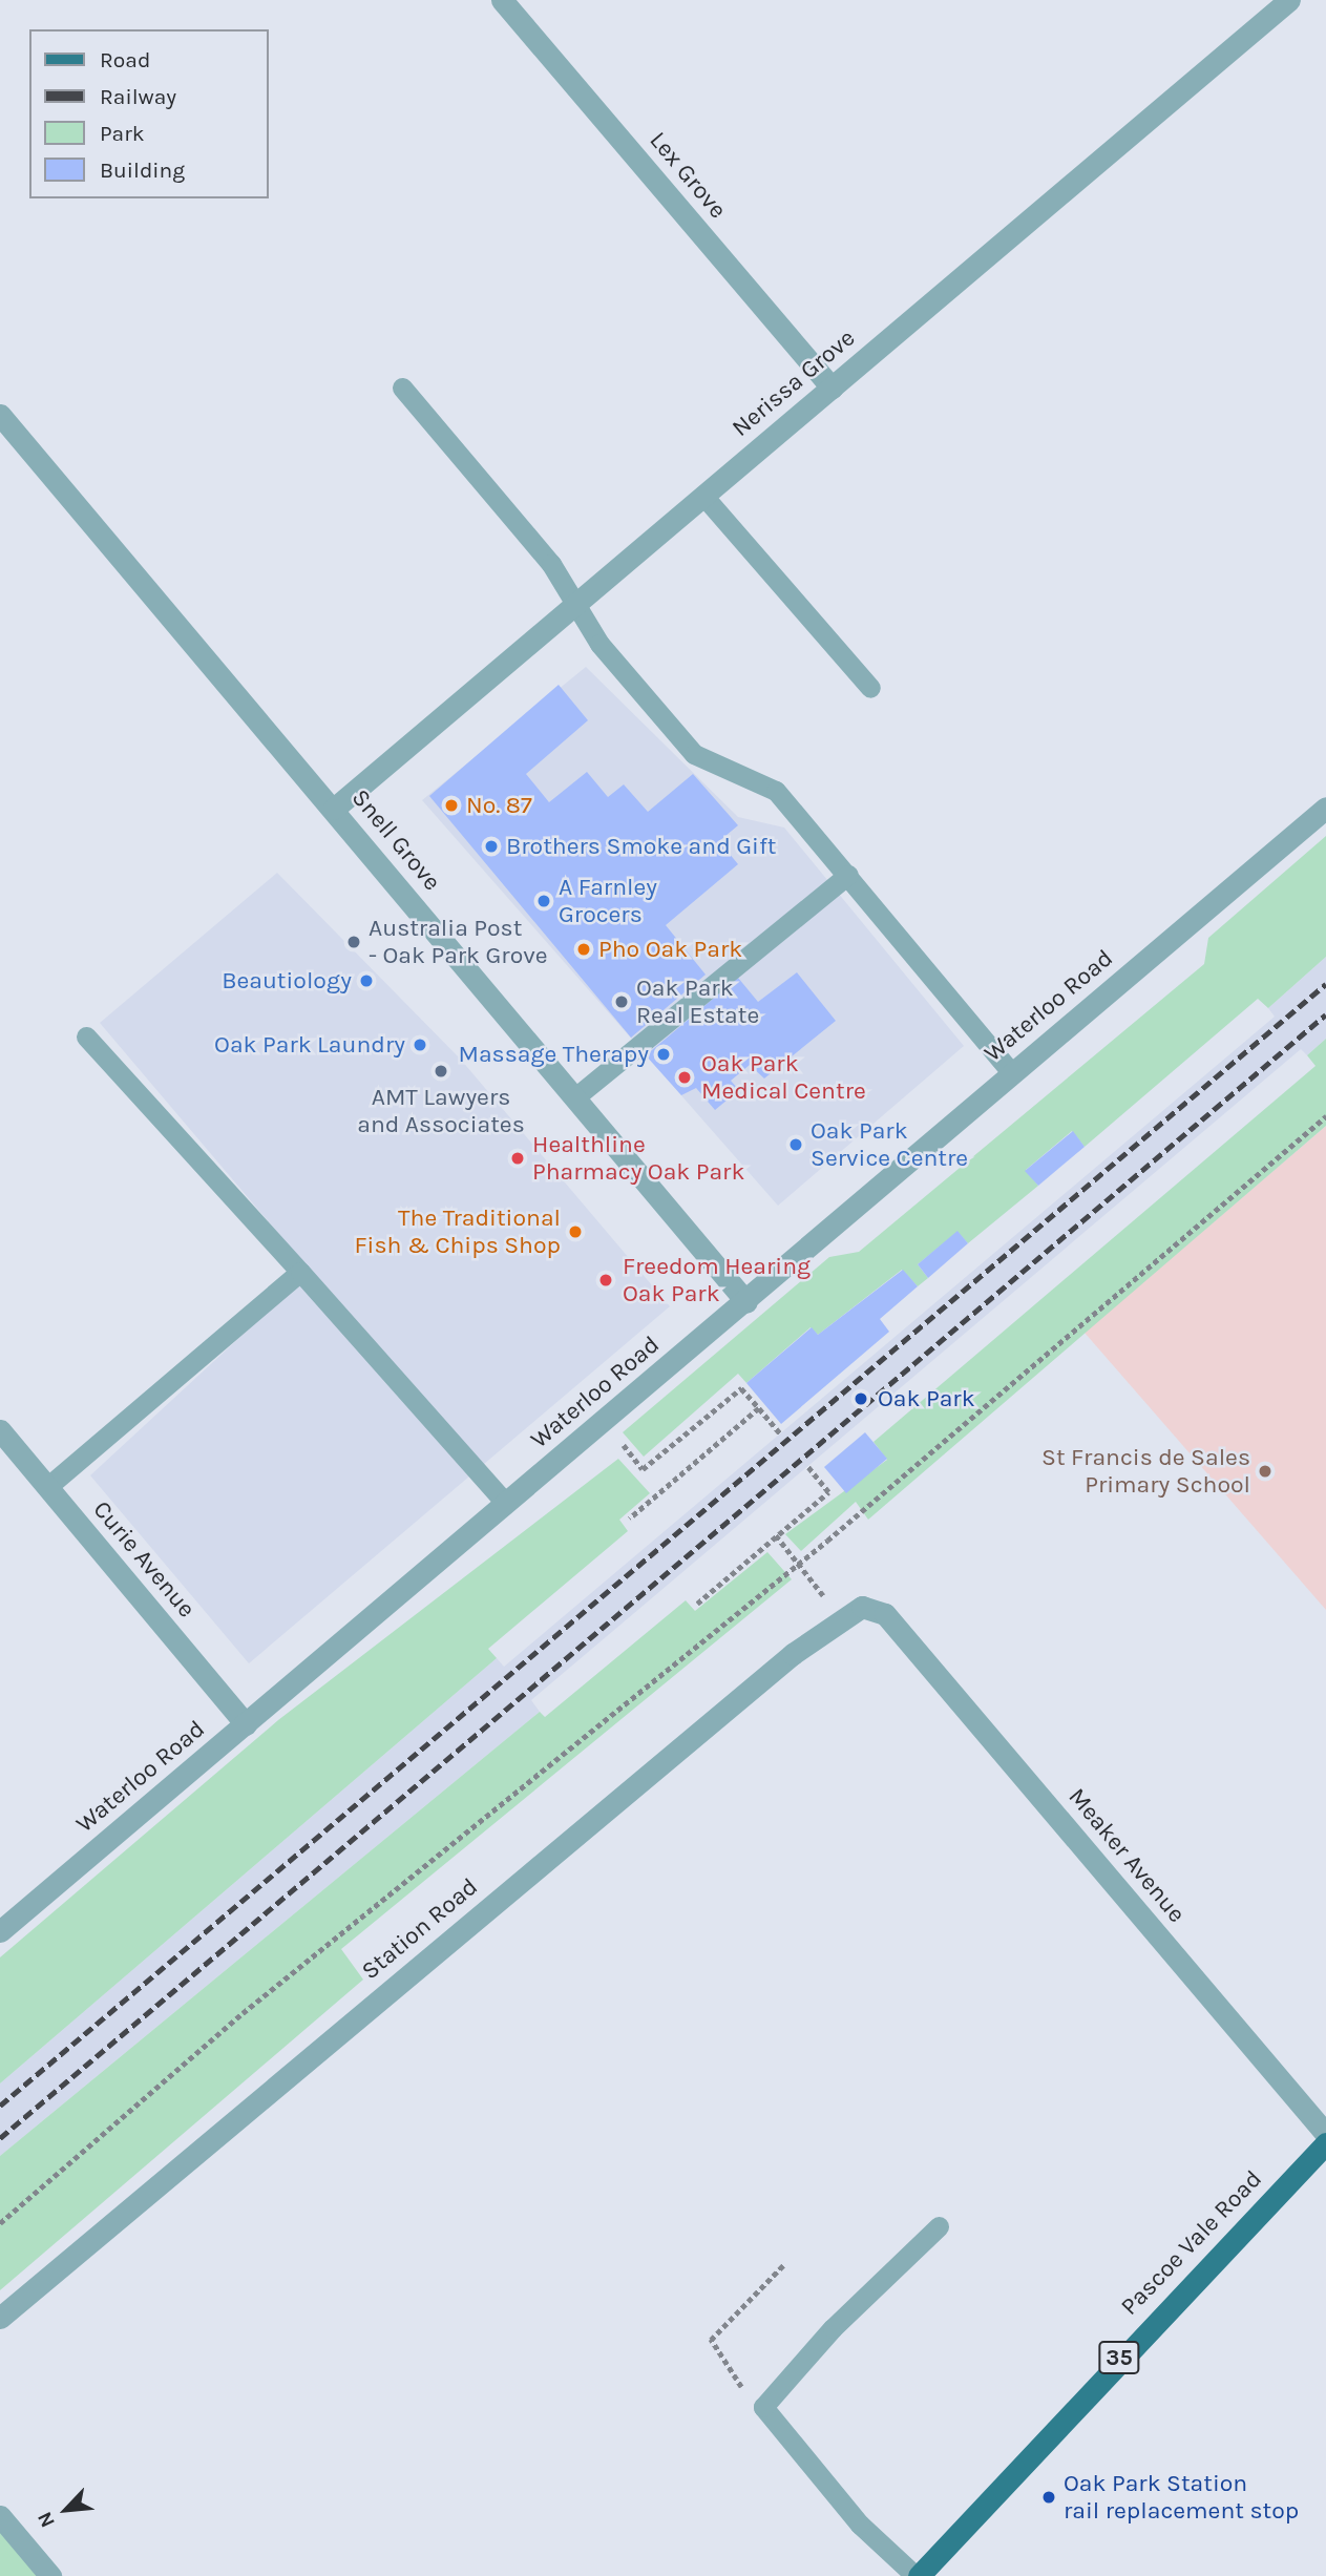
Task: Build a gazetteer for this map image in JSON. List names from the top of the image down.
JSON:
{
  "streets": {
    "main road": ["Pascoe Vale Road", "35"],
    "street": [
      "Lex Grove",
      "Nerissa Grove",
      "Snell Grove",
      "Waterloo Road",
      "Curie Avenue",
      "Meaker Avenue",
      "Station Road"
    ]
  },
  "crossings": [
    ["Lex Grove", "Nerissa Grove"],
    ["Nerissa Grove", "Snell Grove"],
    ["Snell Grove", "Waterloo Road"],
    ["Waterloo Road", "Curie Avenue"],
    ["Meaker Avenue", "Station Road"]
  ],
  "places": [
    "No. 87",
    "Brothers Smoke and Gift",
    "A Farnley Grocers",
    "Australia Post - Oak Park Grove",
    "Pho Oak Park",
    "Beautiology",
    "Oak Park Real Estate",
    "Oak Park Laundry",
    "Massage Therapy",
    "AMT Lawyers and Associates",
    "Oak Park Medical Centre",
    "Oak Park Service Centre",
    "Healthline Pharmacy Oak Park",
    "The Traditional Fish & Chips Shop",
    "Freedom Hearing Oak Park",
    "Oak Park",
    "St Francis de Sales Primary School",
    "Oak Park Station rail replacement stop"
  ],
  "legend": [
    "Road",
    "Railway",
    "Park",
    "Building"
  ],
  "north": "bottom left"
}
